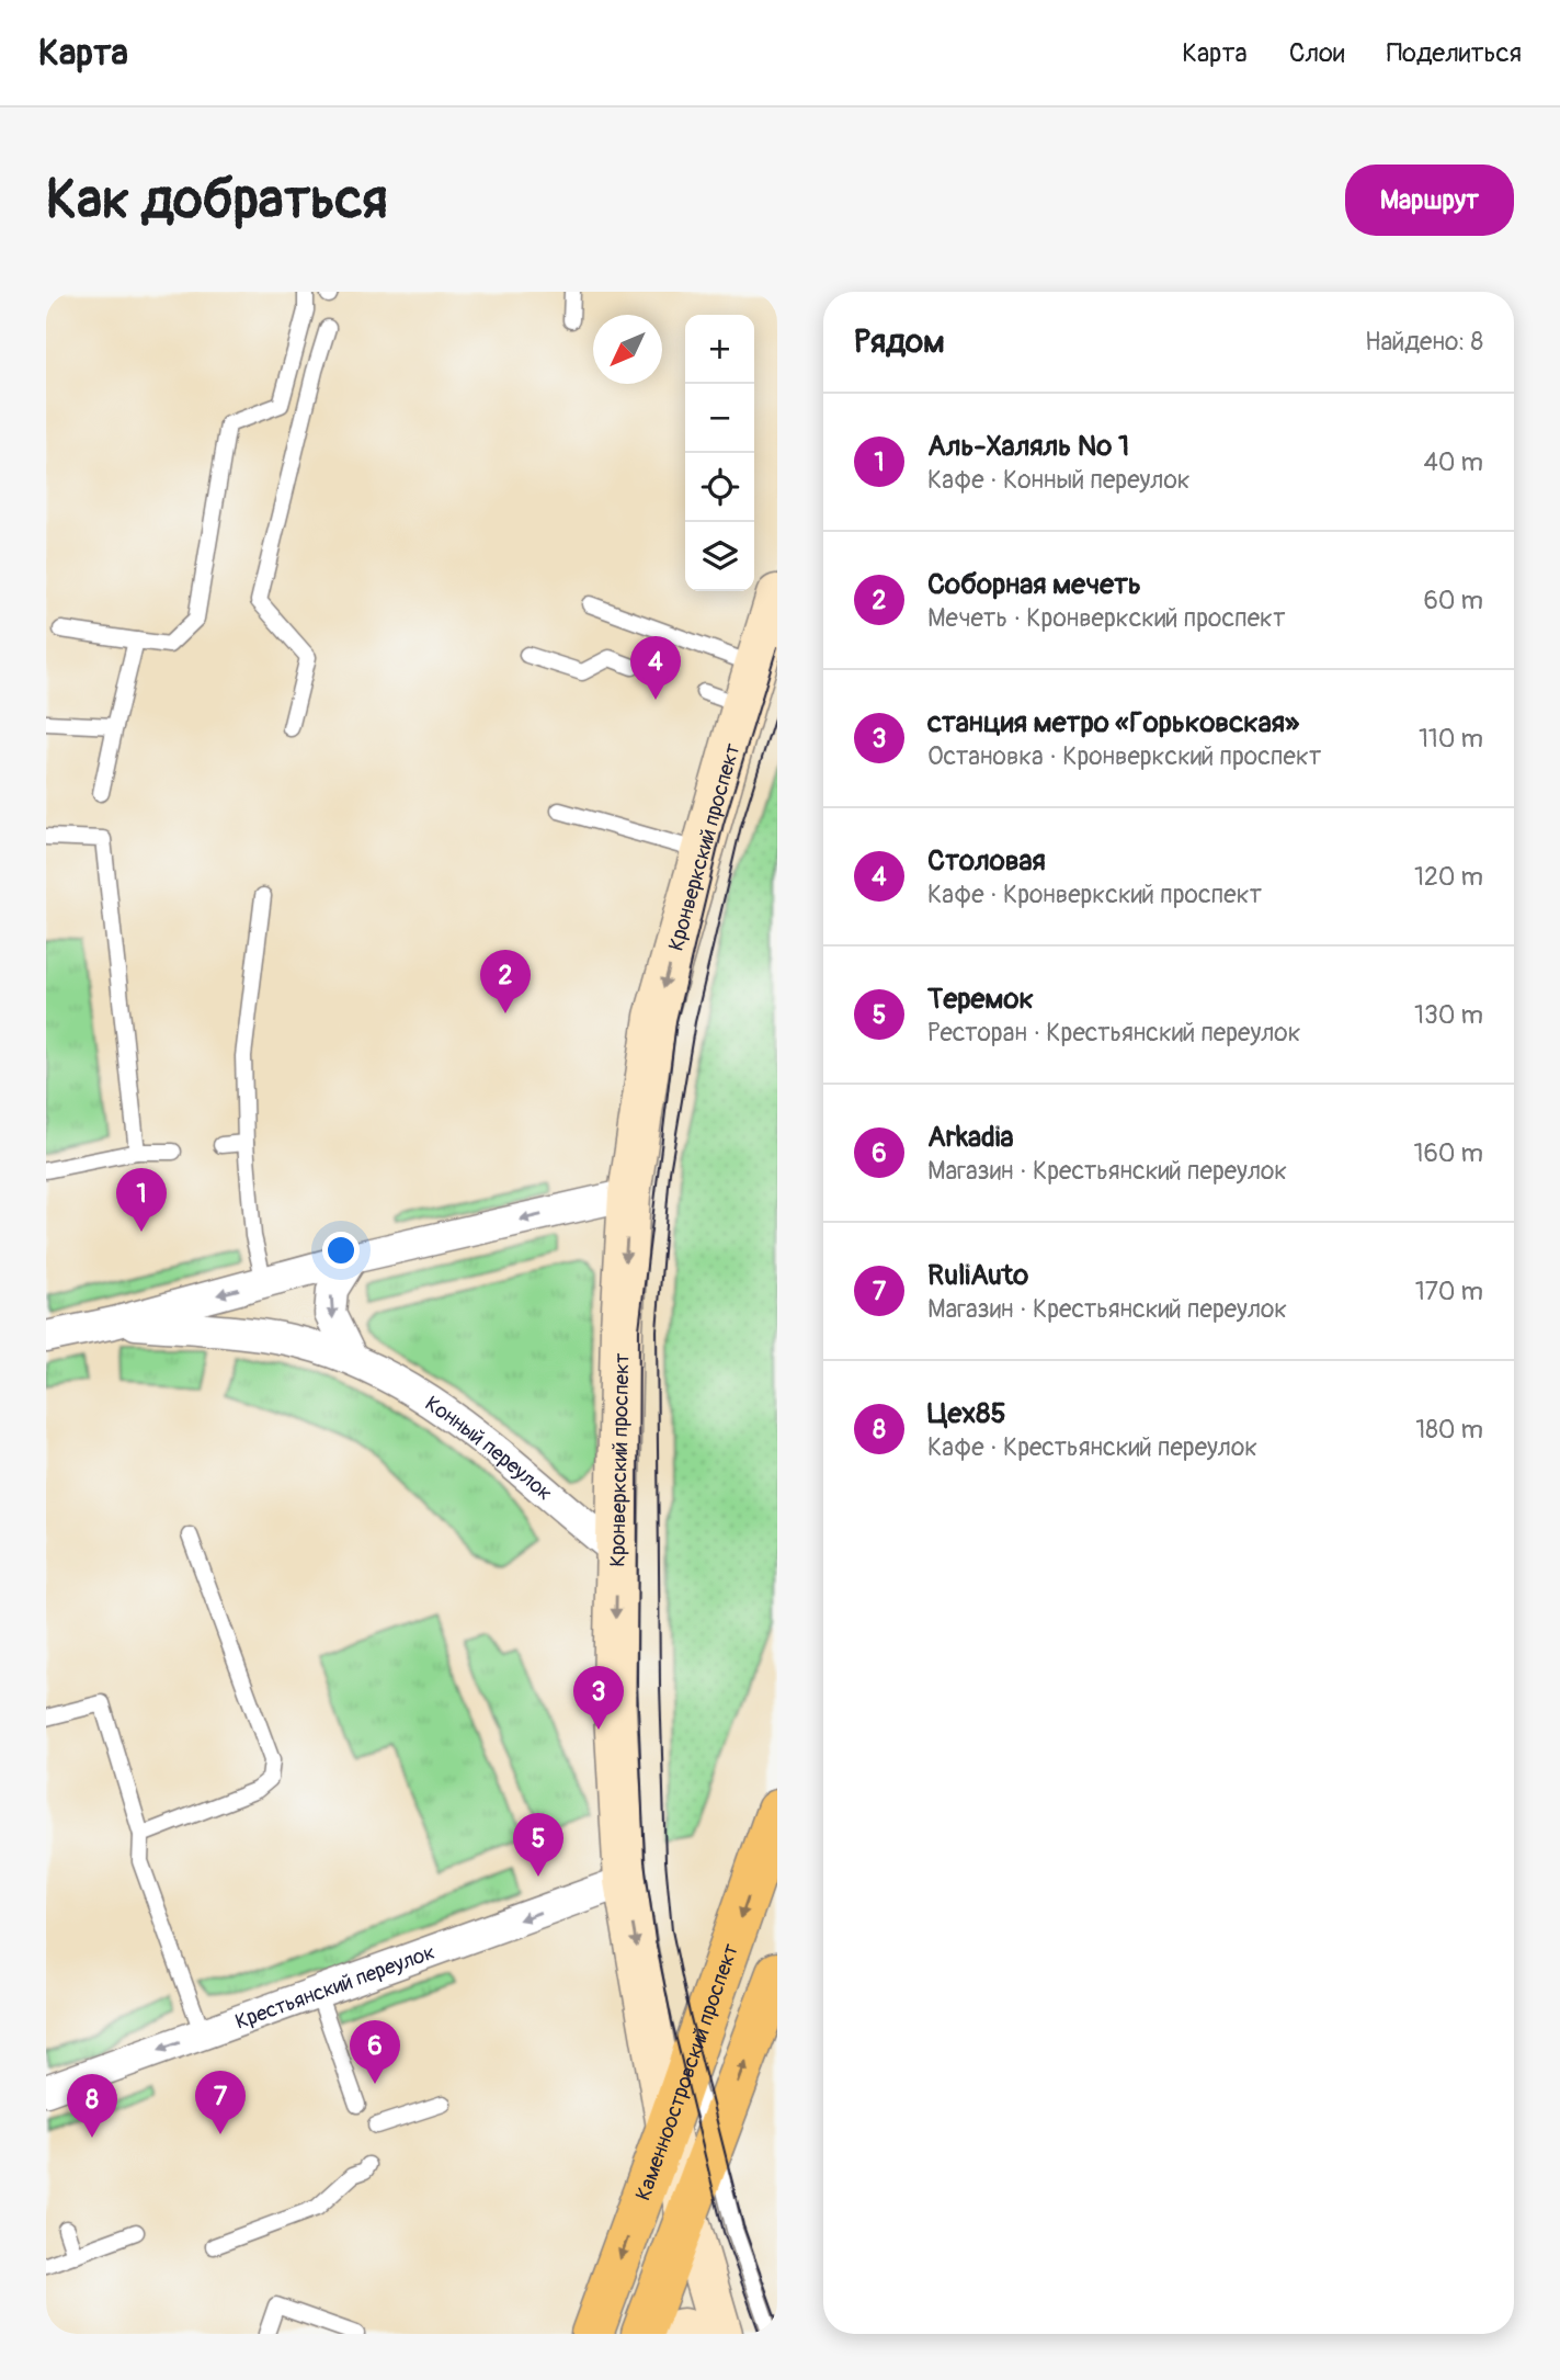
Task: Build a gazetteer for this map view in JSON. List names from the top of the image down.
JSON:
{
  "streets": {
    "main road": ["Каменноостровский проспект"],
    "street": ["Кронверкский проспект", "Конный переулок", "Крестьянский переулок"]
  },
  "crossings": [
    ["Кронверкский проспект", "Конный переулок"],
    ["Кронверкский проспект", "Крестьянский переулок"],
    ["Кронверкский проспект", "Каменноостровский проспект"]
  ],
  "one_way": ["Кронверкский проспект", "Крестьянский переулок"],
  "north": "bottom left",
  "page": {
    "header": "Карта",
    "nav": ["Карта", "Слои", "Поделиться"],
    "buttons": "Маршрут",
    "title": "Как добраться",
    "heading": ["Рядом", "Найдено: 8"],
    "map_buttons": ["+", "−"],
    "list": [
      {
        "mark": "1",
        "name": "Аль-Халяль № 1",
        "note": "Кафе · Конный переулок",
        "value": "40 m"
      },
      {
        "mark": "2",
        "name": "Соборная мечеть",
        "note": "Мечеть · Кронверкский проспект",
        "value": "60 m"
      },
      {
        "mark": "3",
        "name": "станция метро «Горьковская»",
        "note": "Остановка · Кронверкский проспект",
        "value": "110 m"
      },
      {
        "mark": "4",
        "name": "Столовая",
        "note": "Кафе · Кронверкский проспект",
        "value": "120 m"
      },
      {
        "mark": "5",
        "name": "Теремок",
        "note": "Ресторан · Крестьянский переулок",
        "value": "130 m"
      },
      {
        "mark": "6",
        "name": "Arkadia",
        "note": "Магазин · Крестьянский переулок",
        "value": "160 m"
      },
      {
        "mark": "7",
        "name": "RuliAuto",
        "note": "Магазин · Крестьянский переулок",
        "value": "170 m"
      },
      {
        "mark": "8",
        "name": "Цех85",
        "note": "Кафе · Крестьянский переулок",
        "value": "180 m"
      }
    ],
    "pins": [
      "4",
      "2",
      "1",
      "3",
      "5",
      "6",
      "7",
      "8"
    ]
  }
}
